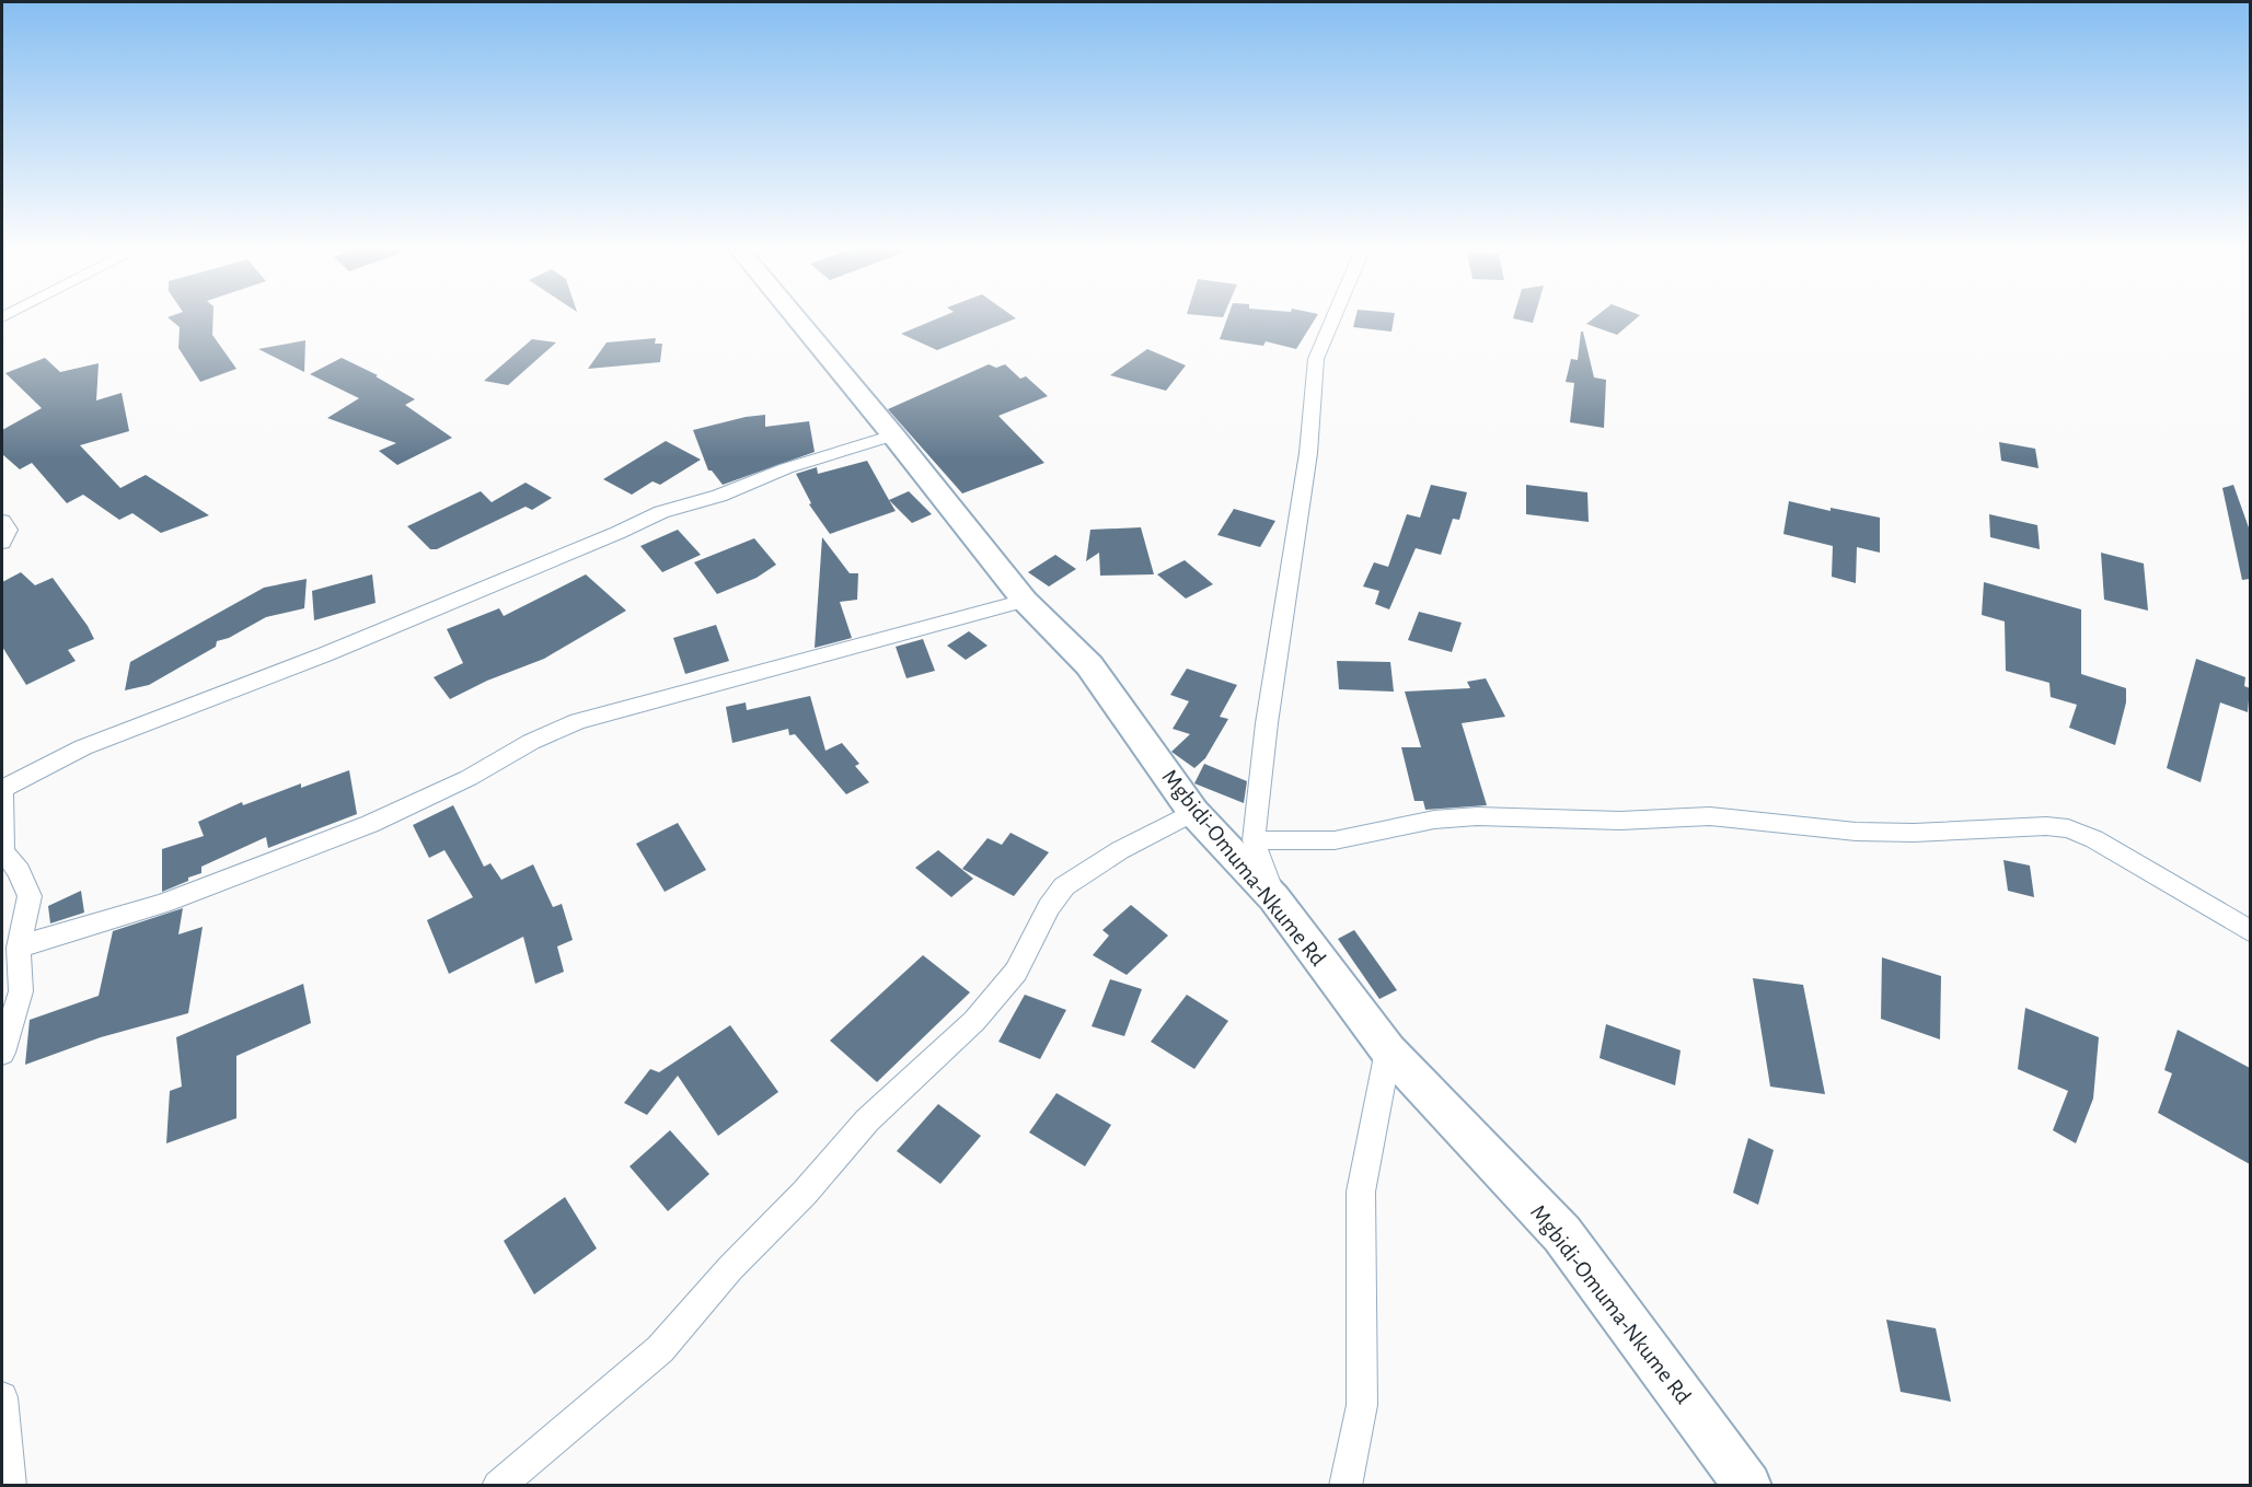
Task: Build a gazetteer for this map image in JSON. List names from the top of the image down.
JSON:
{
  "streets": {
    "street": ["Mgbidi-Omuma-Nkume Rd"]
  }
}
